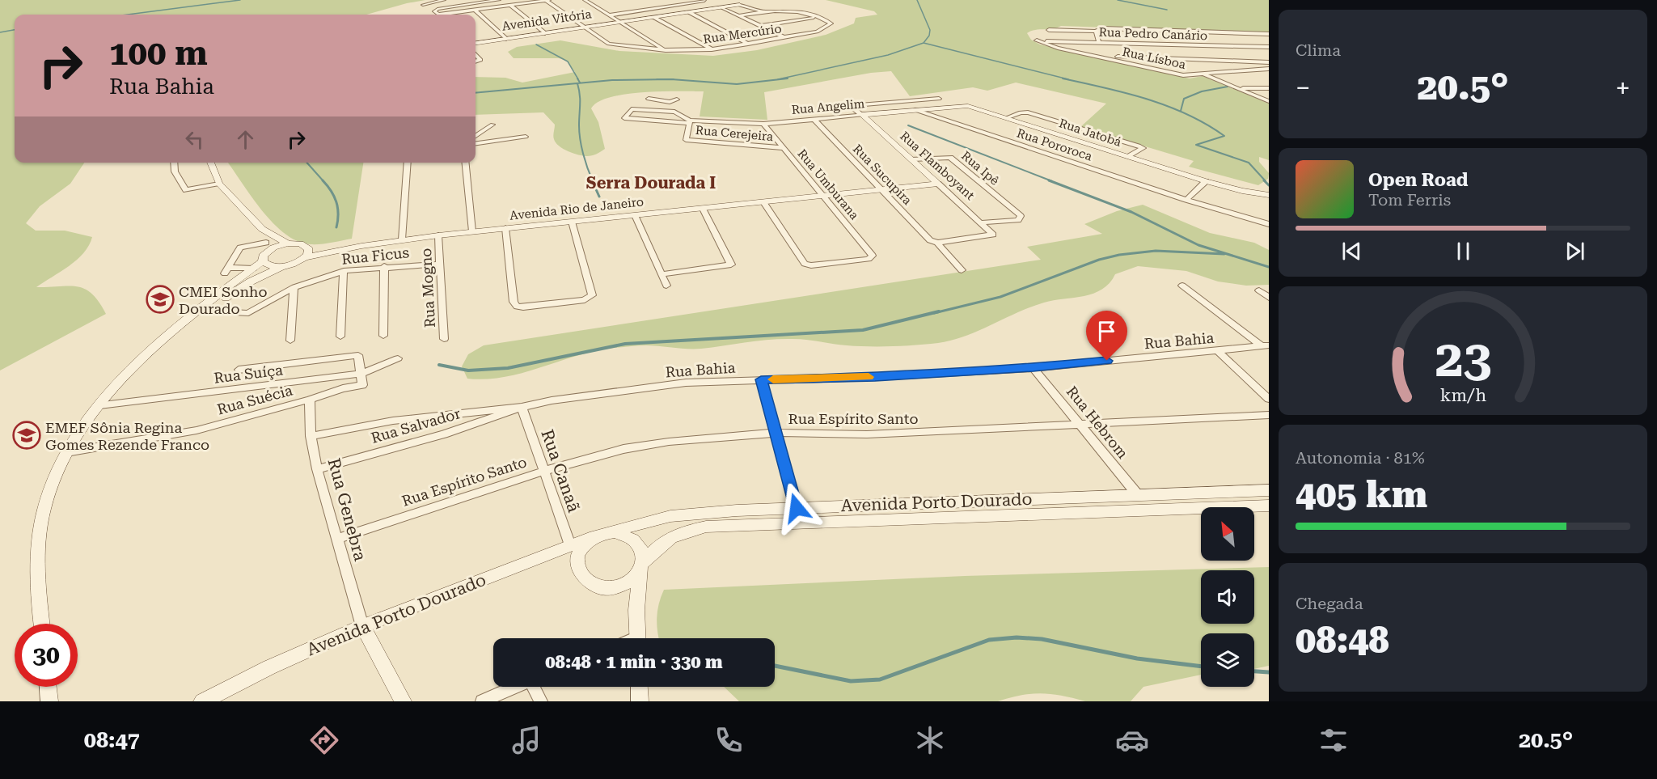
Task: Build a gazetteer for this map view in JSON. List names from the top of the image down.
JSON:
{
  "streets": {
    "street": [
      "Avenida Vitória",
      "Rua Mercúrio",
      "Rua Pedro Canário",
      "Rua Lísboa",
      "Rua Angelim",
      "Rua Jatobá",
      "Rua Cerejeira",
      "Rua Pororoca",
      "Rua Flamboyant",
      "Rua Ipê",
      "Rua Sucupira",
      "Rua Umburana",
      "Avenida Rio de Janeiro",
      "Rua Ficus",
      "Rua Mogno",
      "Rua Bahia",
      "Rua Suíça",
      "Rua Suécia",
      "Rua Espírito Santo",
      "Rua Hebrom",
      "Rua Salvador",
      "Rua Canaã",
      "Avenida Porto Dourado",
      "Rua Genebra"
    ]
  },
  "crossings": [
    ["Avenida Vitória", "Rua Mercúrio"],
    ["Rua Pedro Canário", "Rua Lísboa"],
    ["Rua Angelim", "Rua Jatobá"],
    ["Rua Angelim", "Rua Cerejeira"],
    ["Rua Angelim", "Rua Pororoca"],
    ["Rua Angelim", "Rua Flamboyant"],
    ["Rua Angelim", "Rua Sucupira"],
    ["Rua Angelim", "Rua Umburana"],
    ["Rua Cerejeira", "Rua Umburana"],
    ["Rua Flamboyant", "Rua Ipê"],
    ["Rua Flamboyant", "Rua Sucupira"],
    ["Rua Flamboyant", "Avenida Rio de Janeiro"],
    ["Rua Sucupira", "Avenida Rio de Janeiro"],
    ["Rua Umburana", "Avenida Rio de Janeiro"],
    ["Avenida Rio de Janeiro", "Rua Ficus"],
    ["Avenida Rio de Janeiro", "Rua Mogno"],
    ["Rua Ficus", "Rua Mogno"],
    ["Rua Bahia", "Rua Hebrom"],
    ["Rua Bahia", "Rua Salvador"],
    ["Rua Bahia", "Rua Canaã"],
    ["Rua Bahia", "Rua Genebra"],
    ["Rua Suíça", "Rua Suécia"],
    ["Rua Suécia", "Rua Genebra"],
    ["Rua Espírito Santo", "Rua Hebrom"],
    ["Rua Espírito Santo", "Rua Canaã"],
    ["Rua Espírito Santo", "Rua Genebra"],
    ["Rua Hebrom", "Avenida Porto Dourado"],
    ["Rua Salvador", "Rua Canaã"],
    ["Rua Salvador", "Rua Genebra"],
    ["Rua Canaã", "Avenida Porto Dourado"],
    ["Avenida Porto Dourado", "Rua Genebra"]
  ],
  "districts": ["Serra Dourada I"],
  "places": {
    "school or university": ["CMEI Sonho Dourado", "EMEF Sônia Regina Gomes Rezende Franco"]
  },
  "north": "top left",
  "page": {
    "tile": [
      "Clima",
      ["Autonomia · 81%", "405 km"],
      ["Chegada", "08:48"]
    ],
    "turn": ["100 m", "Rua Bahia"],
    "heat": ["−", "20.5°", "+"],
    "song": ["Open Road", "Tom Ferris"],
    "limit": "30",
    "trip": "08:48 · 1 min · 330 m",
    "tabs": ["08:47", "20.5°"],
    "gauge": ["23", "km/h"]
  }
}
